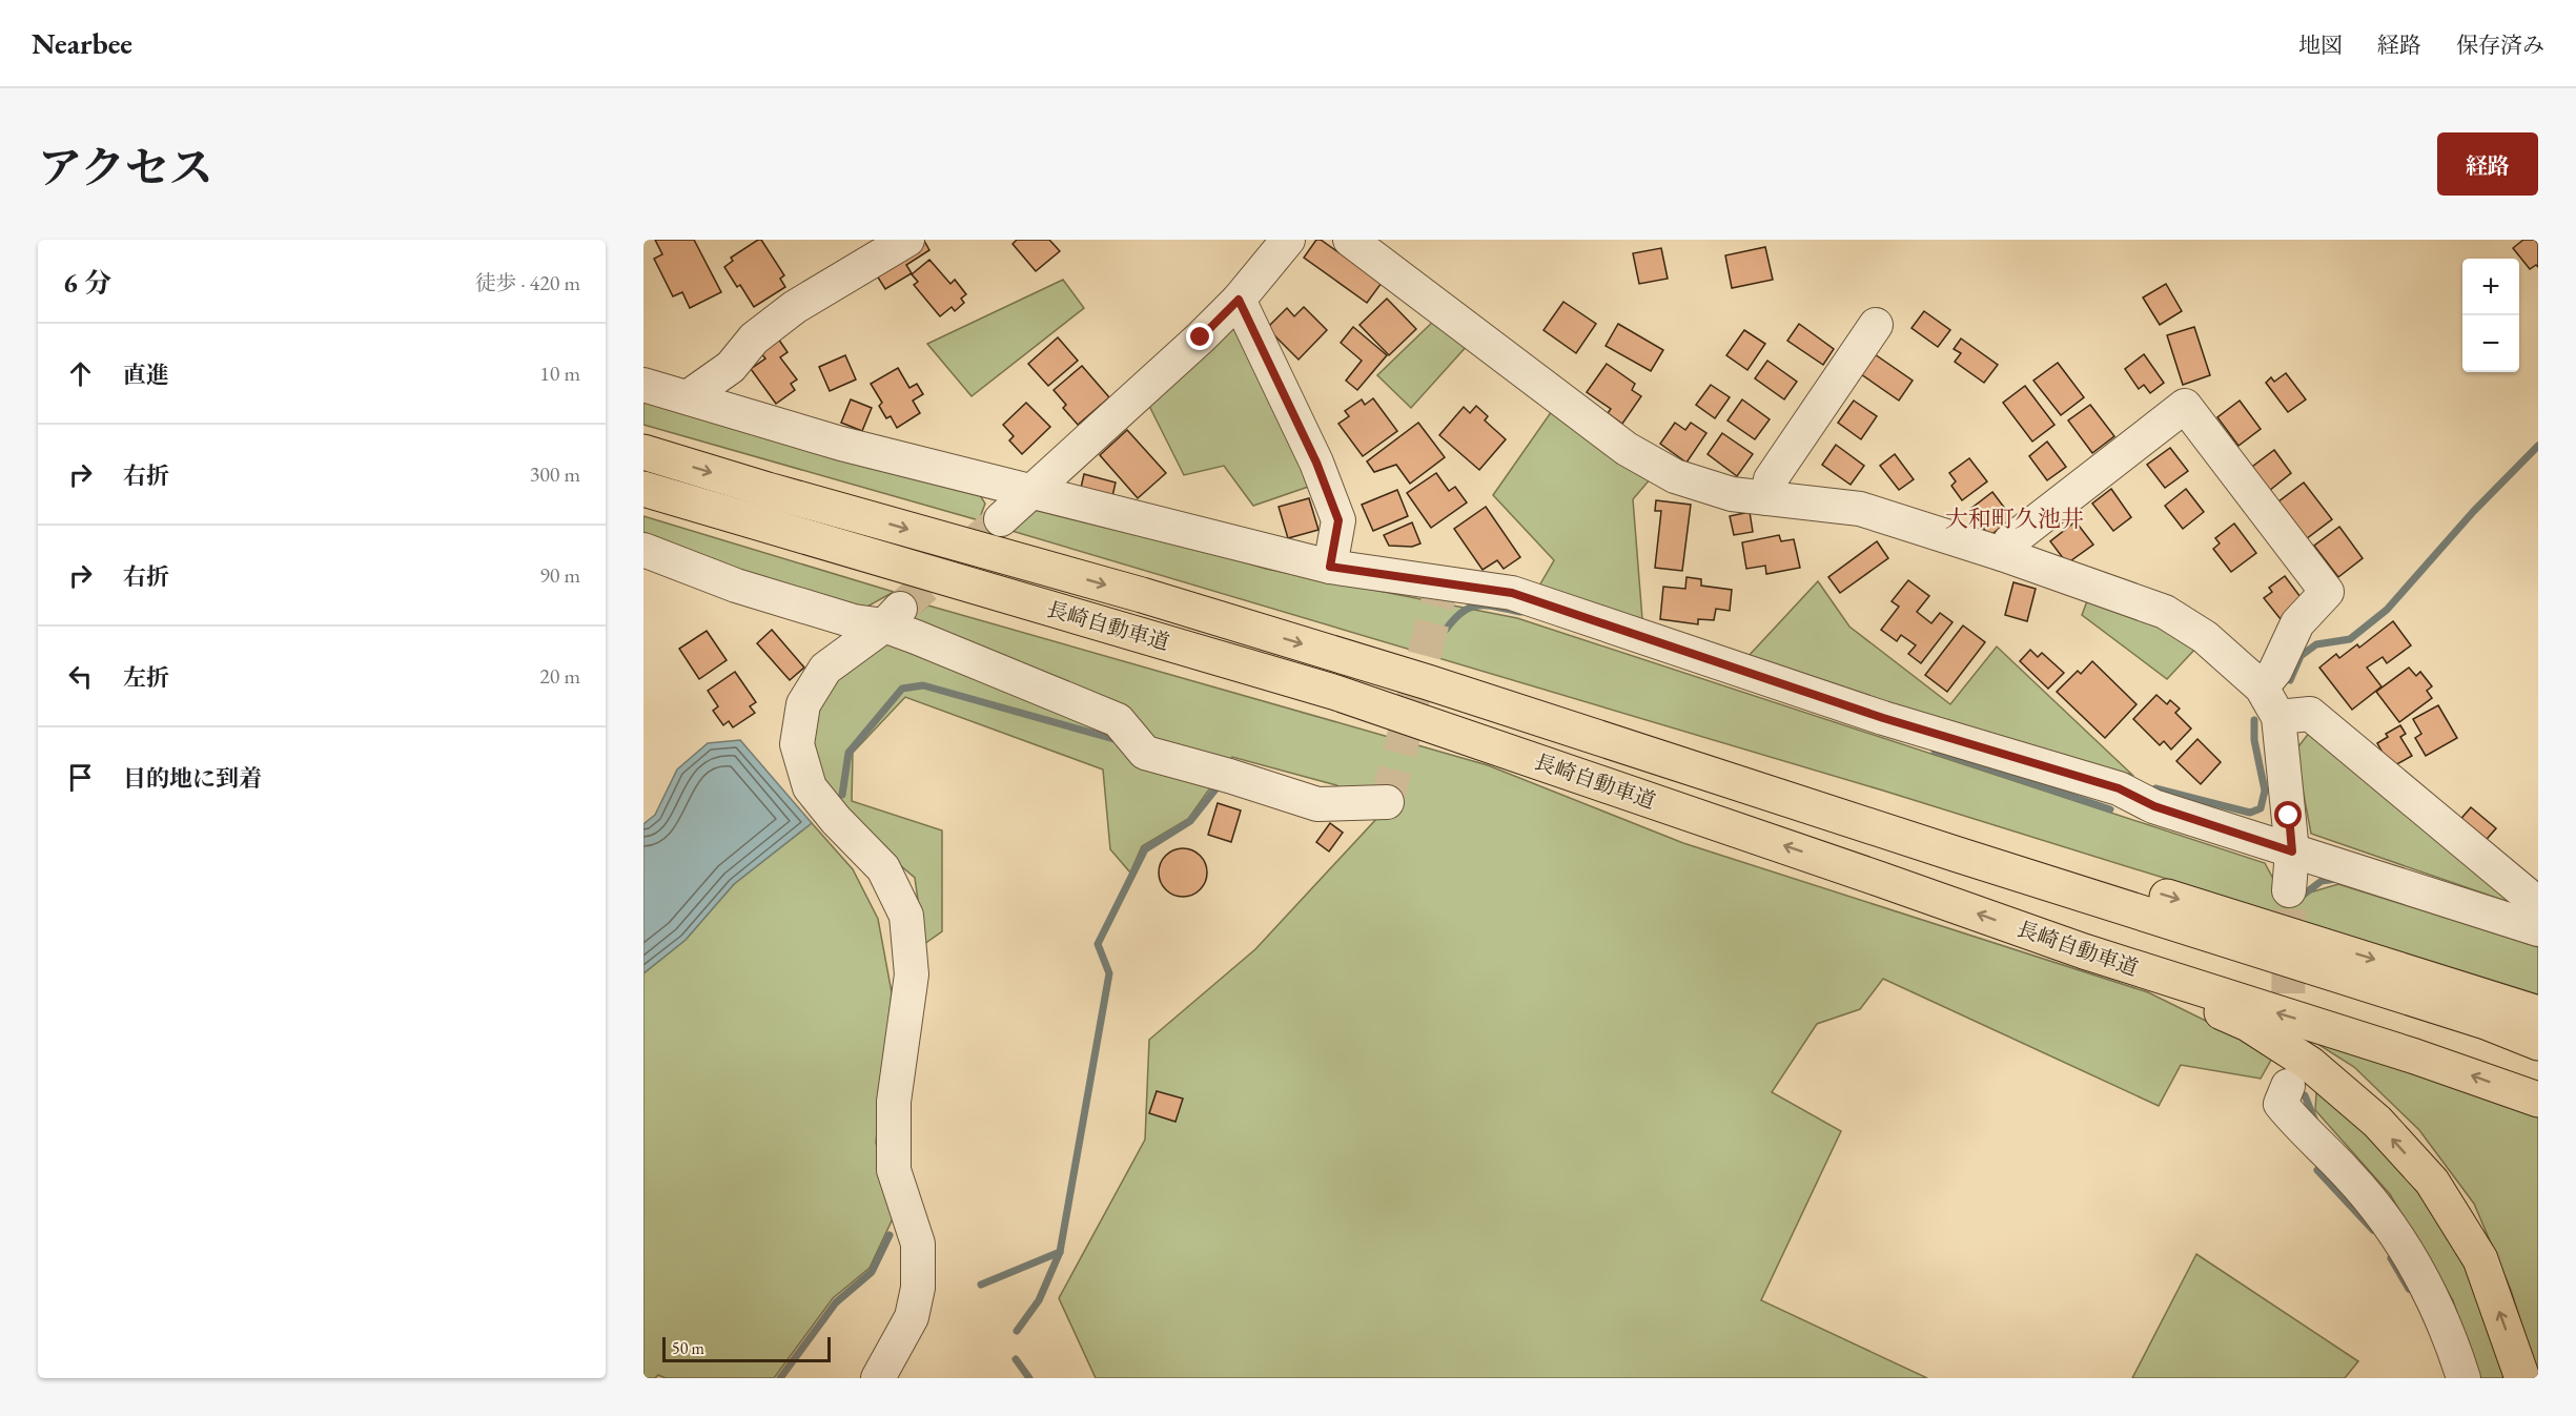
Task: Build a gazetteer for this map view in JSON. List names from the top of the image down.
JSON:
{
  "streets": {
    "highway": ["長崎自動車道"]
  },
  "districts": ["大和町久池井"],
  "scale_bar": "50 m",
  "page": {
    "header": "Nearbee",
    "nav": ["地図", "経路", "保存済み"],
    "title": "アクセス",
    "buttons": "経路",
    "heading": ["6 分", "徒歩 · 420 m"],
    "map_buttons": ["+", "−"],
    "list": [
      ["直進", "10 m"],
      ["右折", "300 m"],
      ["右折", "90 m"],
      ["左折", "20 m"],
      "目的地に到着"
    ],
    "scale": "50 m"
  }
}
